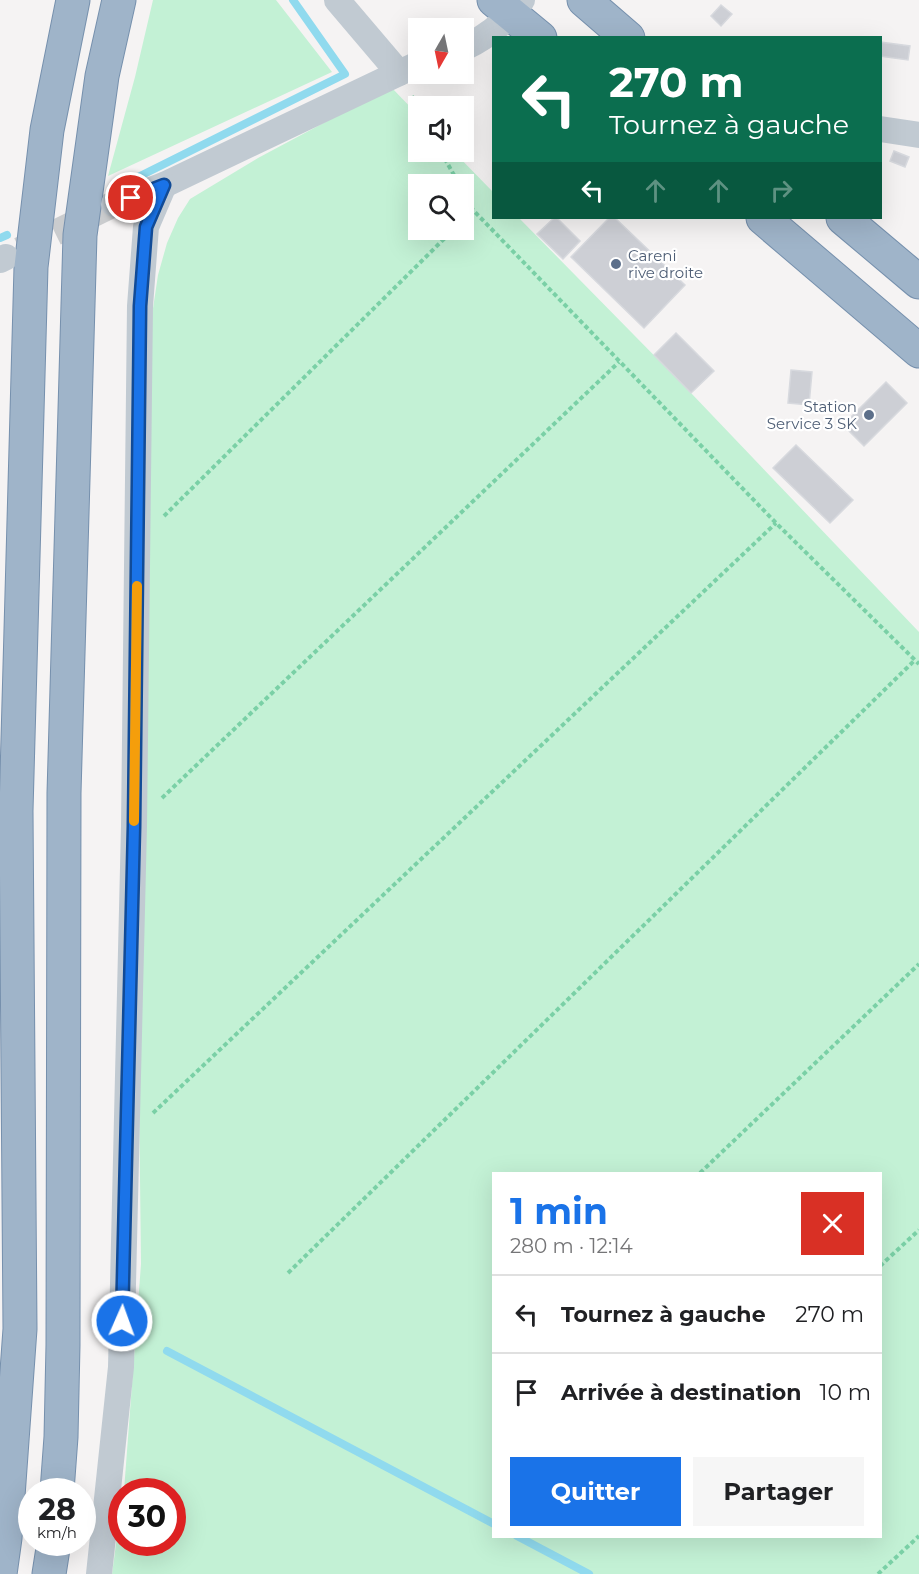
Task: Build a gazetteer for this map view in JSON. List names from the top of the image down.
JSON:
{
  "places": ["Careni rive droite", "Station Service 3 SK"],
  "north": "bottom",
  "page": {
    "turn": ["270 m", "Tournez à gauche"],
    "heading": ["1 min", "280 m · 12:14"],
    "list": [
      {
        "name": "Tournez à gauche",
        "value": "270 m"
      },
      {
        "name": "Arrivée à destination",
        "value": "10 m"
      }
    ],
    "buttons": ["Quitter", "Partager"],
    "speed": "28 km/h",
    "limit": "30"
  }
}
